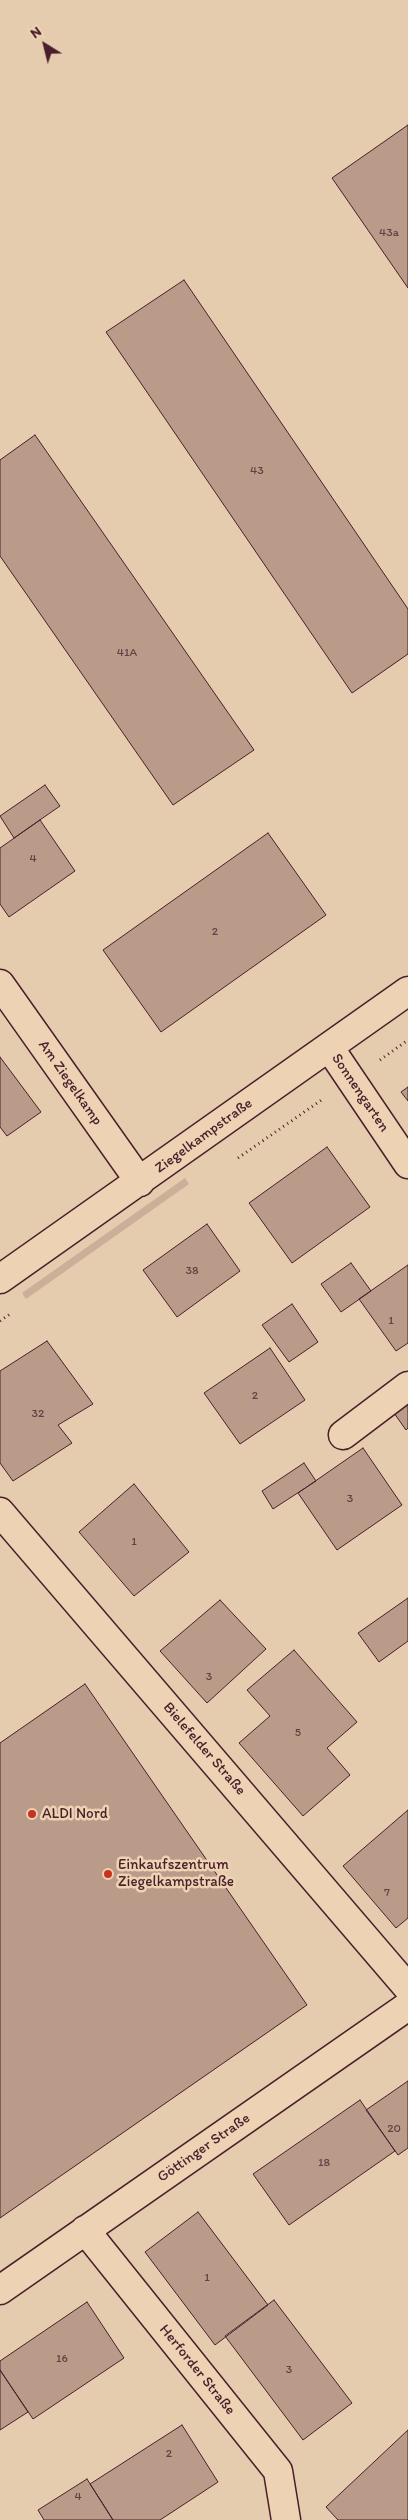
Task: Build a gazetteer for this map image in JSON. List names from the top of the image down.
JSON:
{
  "streets": {
    "street": [
      "Am Ziegelkamp",
      "Sonnengarten",
      "Ziegelkampstraße",
      "Bielefelder Straße",
      "Göttinger Straße",
      "Herforder Straße"
    ]
  },
  "crossings": [
    ["Am Ziegelkamp", "Ziegelkampstraße"],
    ["Sonnengarten", "Ziegelkampstraße"],
    ["Göttinger Straße", "Herforder Straße"]
  ],
  "places": ["ALDI Nord", "Einkaufszentrum Ziegelkampstraße"],
  "house_numbers": [
    "43a",
    "43",
    "41A",
    "4",
    "2",
    "38",
    "1",
    "2",
    "32",
    "3",
    "1",
    "3",
    "5",
    "7",
    "20",
    "18",
    "1",
    "16",
    "3",
    "2",
    "4"
  ],
  "north": "top left"
}
